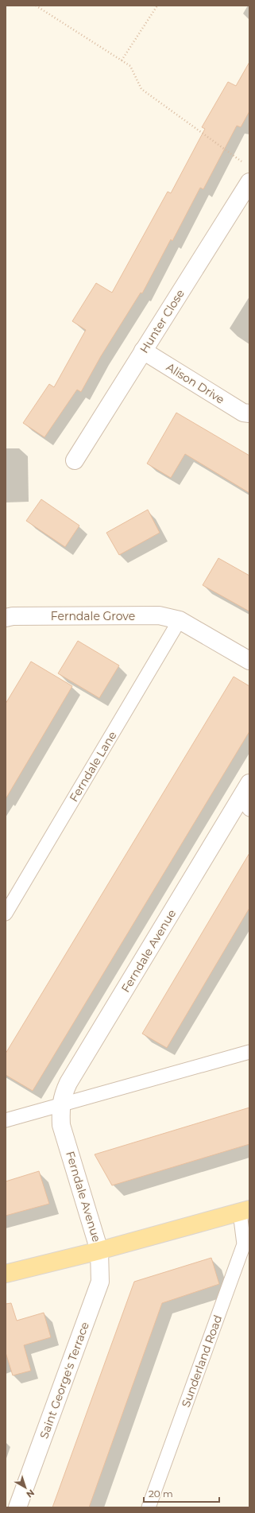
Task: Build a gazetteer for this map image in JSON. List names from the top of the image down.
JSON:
{
  "streets": {
    "main road": ["Sunderland Road"],
    "street": [
      "Hunter Close",
      "Alison Drive",
      "Ferndale Grove",
      "Ferndale Avenue",
      "Saint George's Terrace"
    ],
    "lane": ["Ferndale Lane"]
  },
  "crossings": [
    ["Hunter Close", "Alison Drive"],
    ["Ferndale Grove", "Ferndale Lane"],
    ["Ferndale Avenue", "Sunderland Road"],
    ["Ferndale Avenue", "Saint George's Terrace"],
    ["Sunderland Road", "Saint George's Terrace"]
  ],
  "scale_bar": "20 m",
  "north": "bottom right"
}
